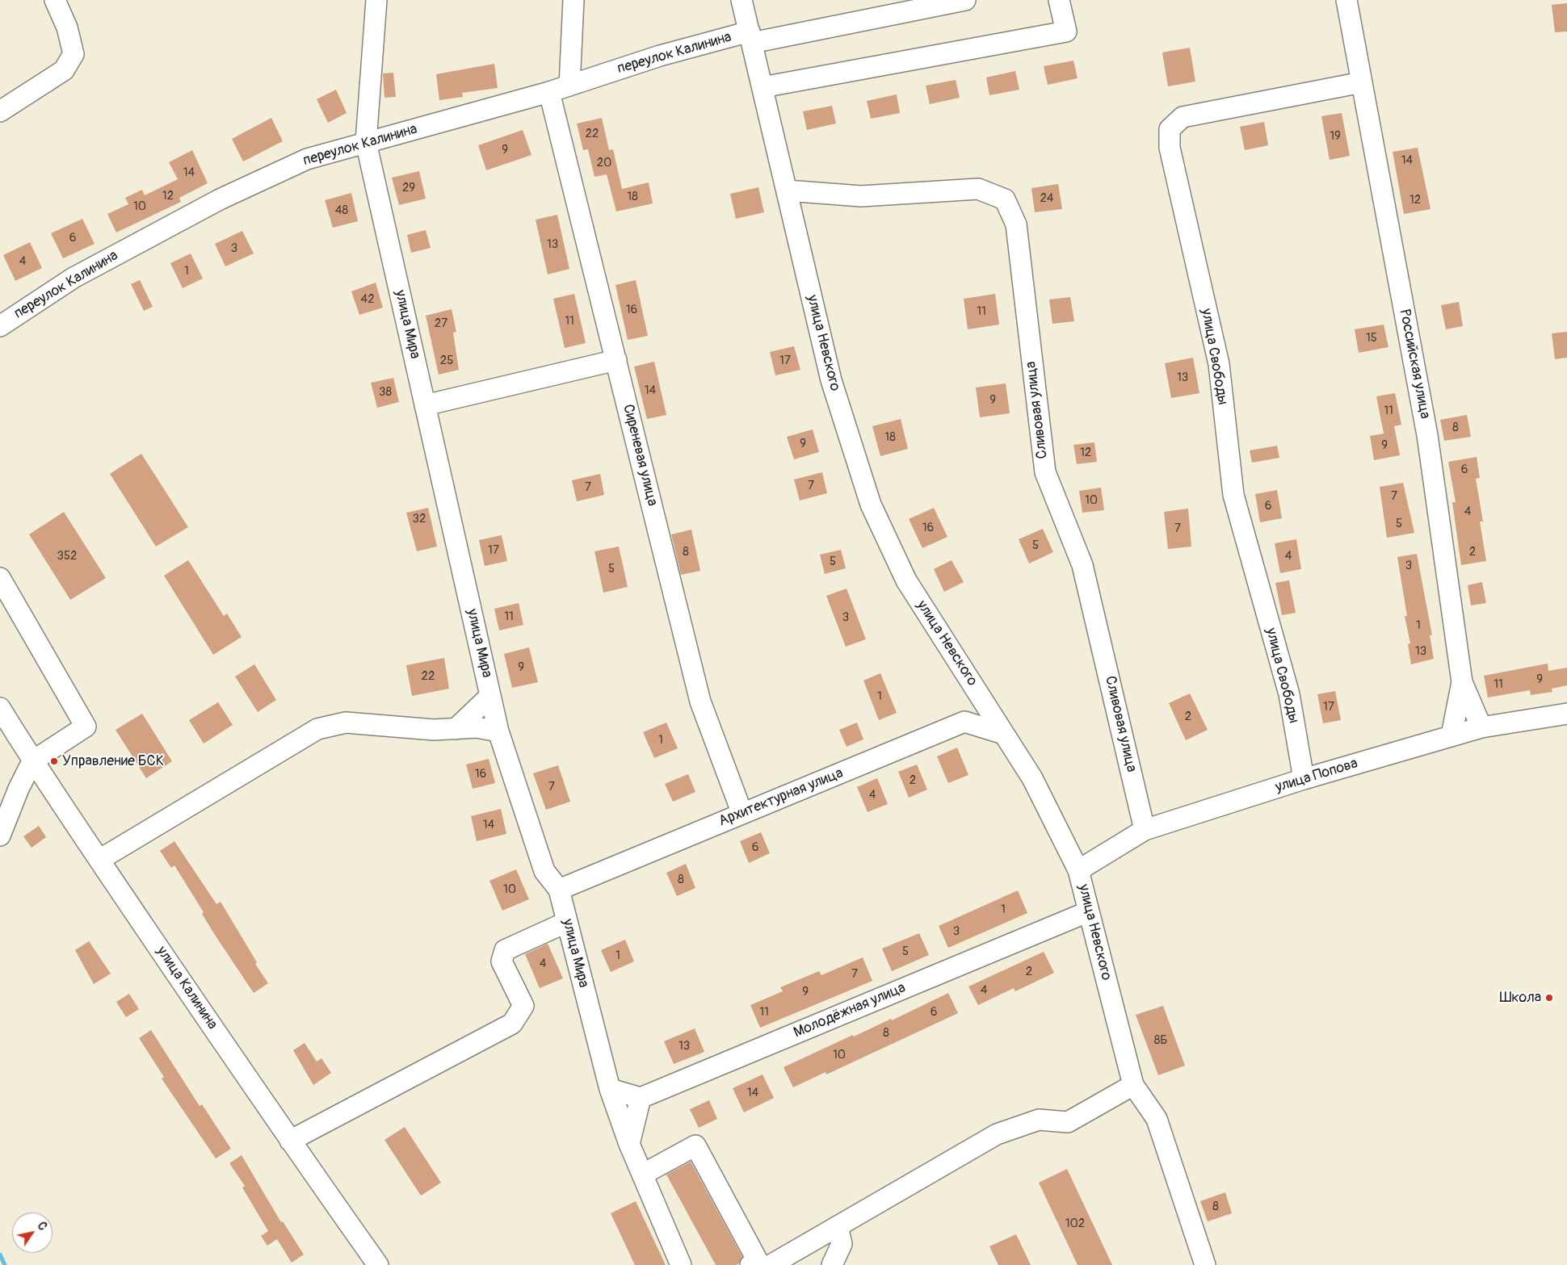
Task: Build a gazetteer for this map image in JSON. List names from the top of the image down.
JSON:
{
  "streets": {
    "street": [
      "переулок Калинина",
      "улица Мира",
      "улица Невского",
      "улица Свободы",
      "Российская улица",
      "Сливовая улица",
      "Сиреневая улица",
      "улица Попова",
      "Архитектурная улица",
      "улица Калинина",
      "Молодёжная улица"
    ]
  },
  "crossings": [
    ["переулок Калинина", "улица Мира"],
    ["переулок Калинина", "улица Невского"],
    ["переулок Калинина", "Сиреневая улица"],
    ["улица Мира", "Архитектурная улица"],
    ["улица Невского", "Сливовая улица"],
    ["улица Невского", "улица Попова"],
    ["улица Невского", "Архитектурная улица"],
    ["улица Невского", "Молодёжная улица"],
    ["улица Свободы", "Российская улица"],
    ["улица Свободы", "улица Попова"],
    ["Российская улица", "улица Попова"],
    ["Сливовая улица", "улица Попова"],
    ["Сиреневая улица", "Архитектурная улица"]
  ],
  "places": ["Управление БСК", "Школа"],
  "house_numbers": [
    "22",
    "19",
    "9",
    "14",
    "20",
    "14",
    "29",
    "12",
    "18",
    "24",
    "12",
    "10",
    "48",
    "6",
    "13",
    "3",
    "4",
    "1",
    "42",
    "16",
    "11",
    "11",
    "27",
    "15",
    "25",
    "17",
    "13",
    "14",
    "38",
    "9",
    "11",
    "8",
    "18",
    "9",
    "9",
    "12",
    "6",
    "7",
    "7",
    "7",
    "10",
    "6",
    "4",
    "32",
    "5",
    "16",
    "7",
    "5",
    "17",
    "8",
    "2",
    "352",
    "4",
    "5",
    "3",
    "5",
    "11",
    "3",
    "1",
    "13",
    "9",
    "22",
    "9",
    "11",
    "1",
    "17",
    "2",
    "1",
    "16",
    "2",
    "7",
    "4",
    "14",
    "6",
    "8",
    "10",
    "1",
    "3",
    "5",
    "1",
    "4",
    "2",
    "7",
    "4",
    "9",
    "11",
    "6",
    "8",
    "8Б",
    "13",
    "10",
    "14",
    "8",
    "102"
  ],
  "north": "top right"
}
